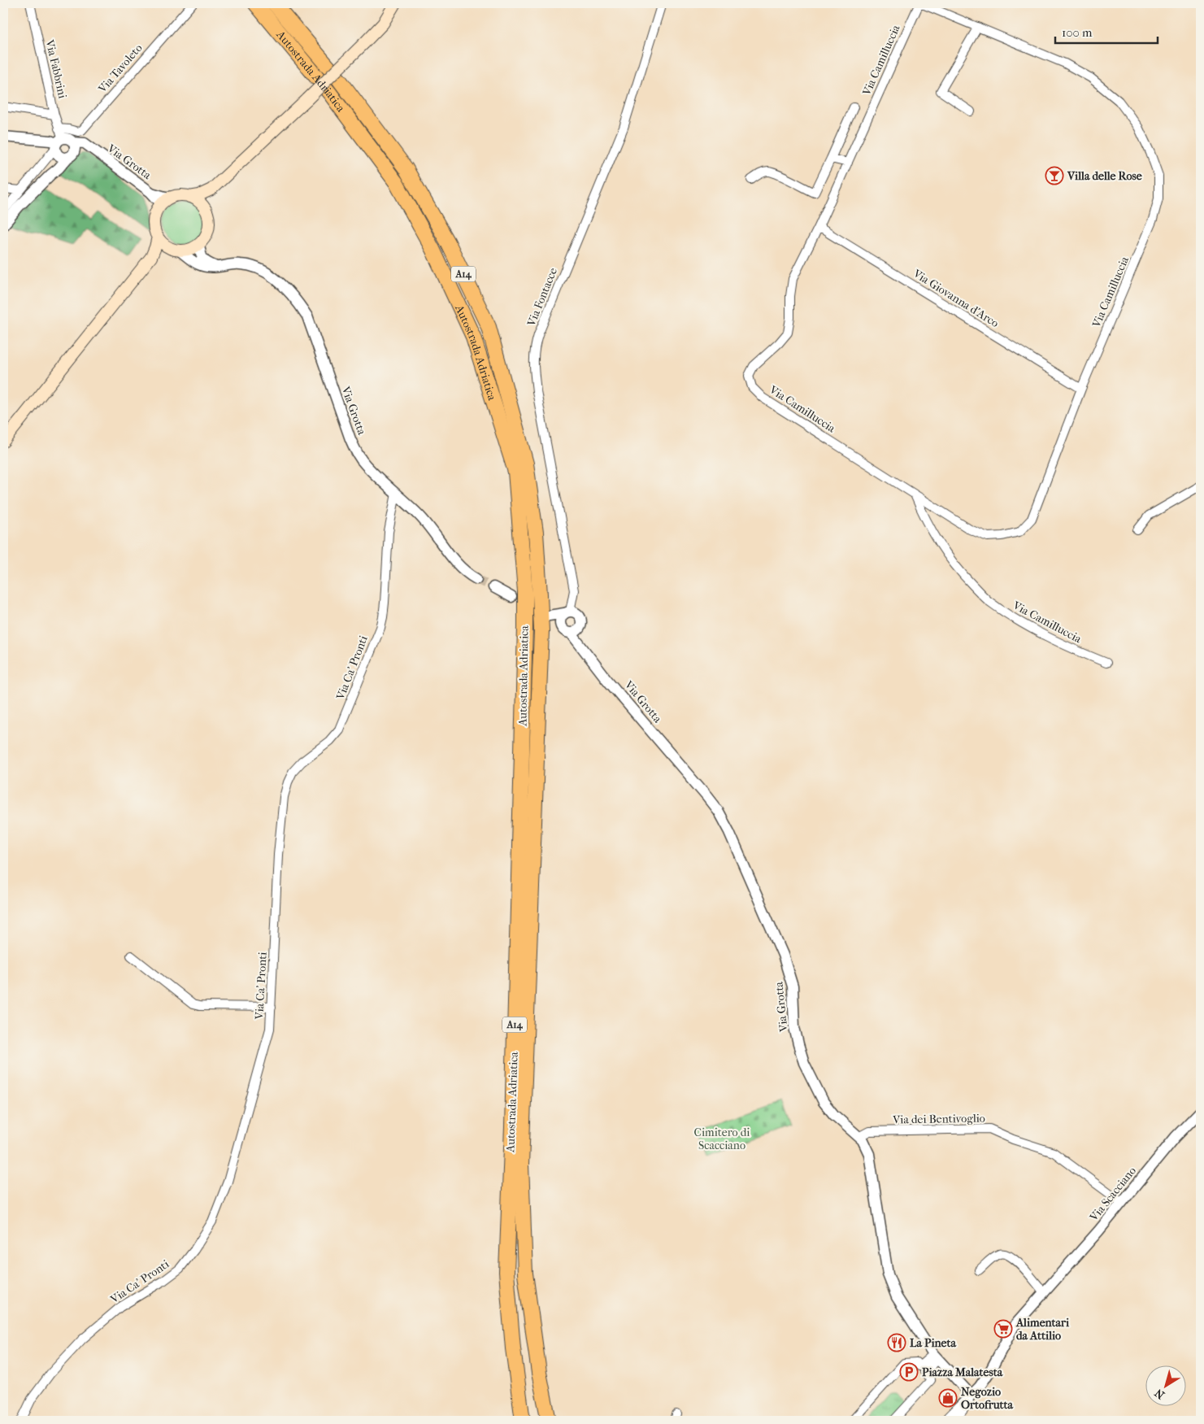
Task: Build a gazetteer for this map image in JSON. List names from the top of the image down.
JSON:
{
  "streets": {
    "highway": ["Autostrada Adriatica", "A14"],
    "street": [
      "Via Camilluccia",
      "Via Tavoleto",
      "Via Fabbrini",
      "Via Grotta",
      "Via Fontacce",
      "Via Giovanna d'Arco",
      "Via Ca' Pronti",
      "Via dei Bentivoglio",
      "Via Scacciano"
    ]
  },
  "crossings": [
    ["Via Camilluccia", "Via Giovanna d'Arco"],
    ["Via Tavoleto", "Via Fabbrini"],
    ["Via Fabbrini", "Via Grotta"],
    ["Via Grotta", "Via Fontacce"],
    ["Via Grotta", "Via Ca' Pronti"],
    ["Via Grotta", "Via dei Bentivoglio"],
    ["Via Grotta", "Via Scacciano"],
    ["Via dei Bentivoglio", "Via Scacciano"]
  ],
  "parks": ["Cimitero di Scacciano"],
  "places": {
    "bar": ["Villa delle Rose"],
    "supermarket": ["Alimentari da Attilio"],
    "restaurant": ["La Pineta"],
    "parking": ["Piazza Malatesta"],
    "shop": ["Negozio Ortofrutta"]
  },
  "scale_bar": "100 m",
  "north": "bottom left"
}
